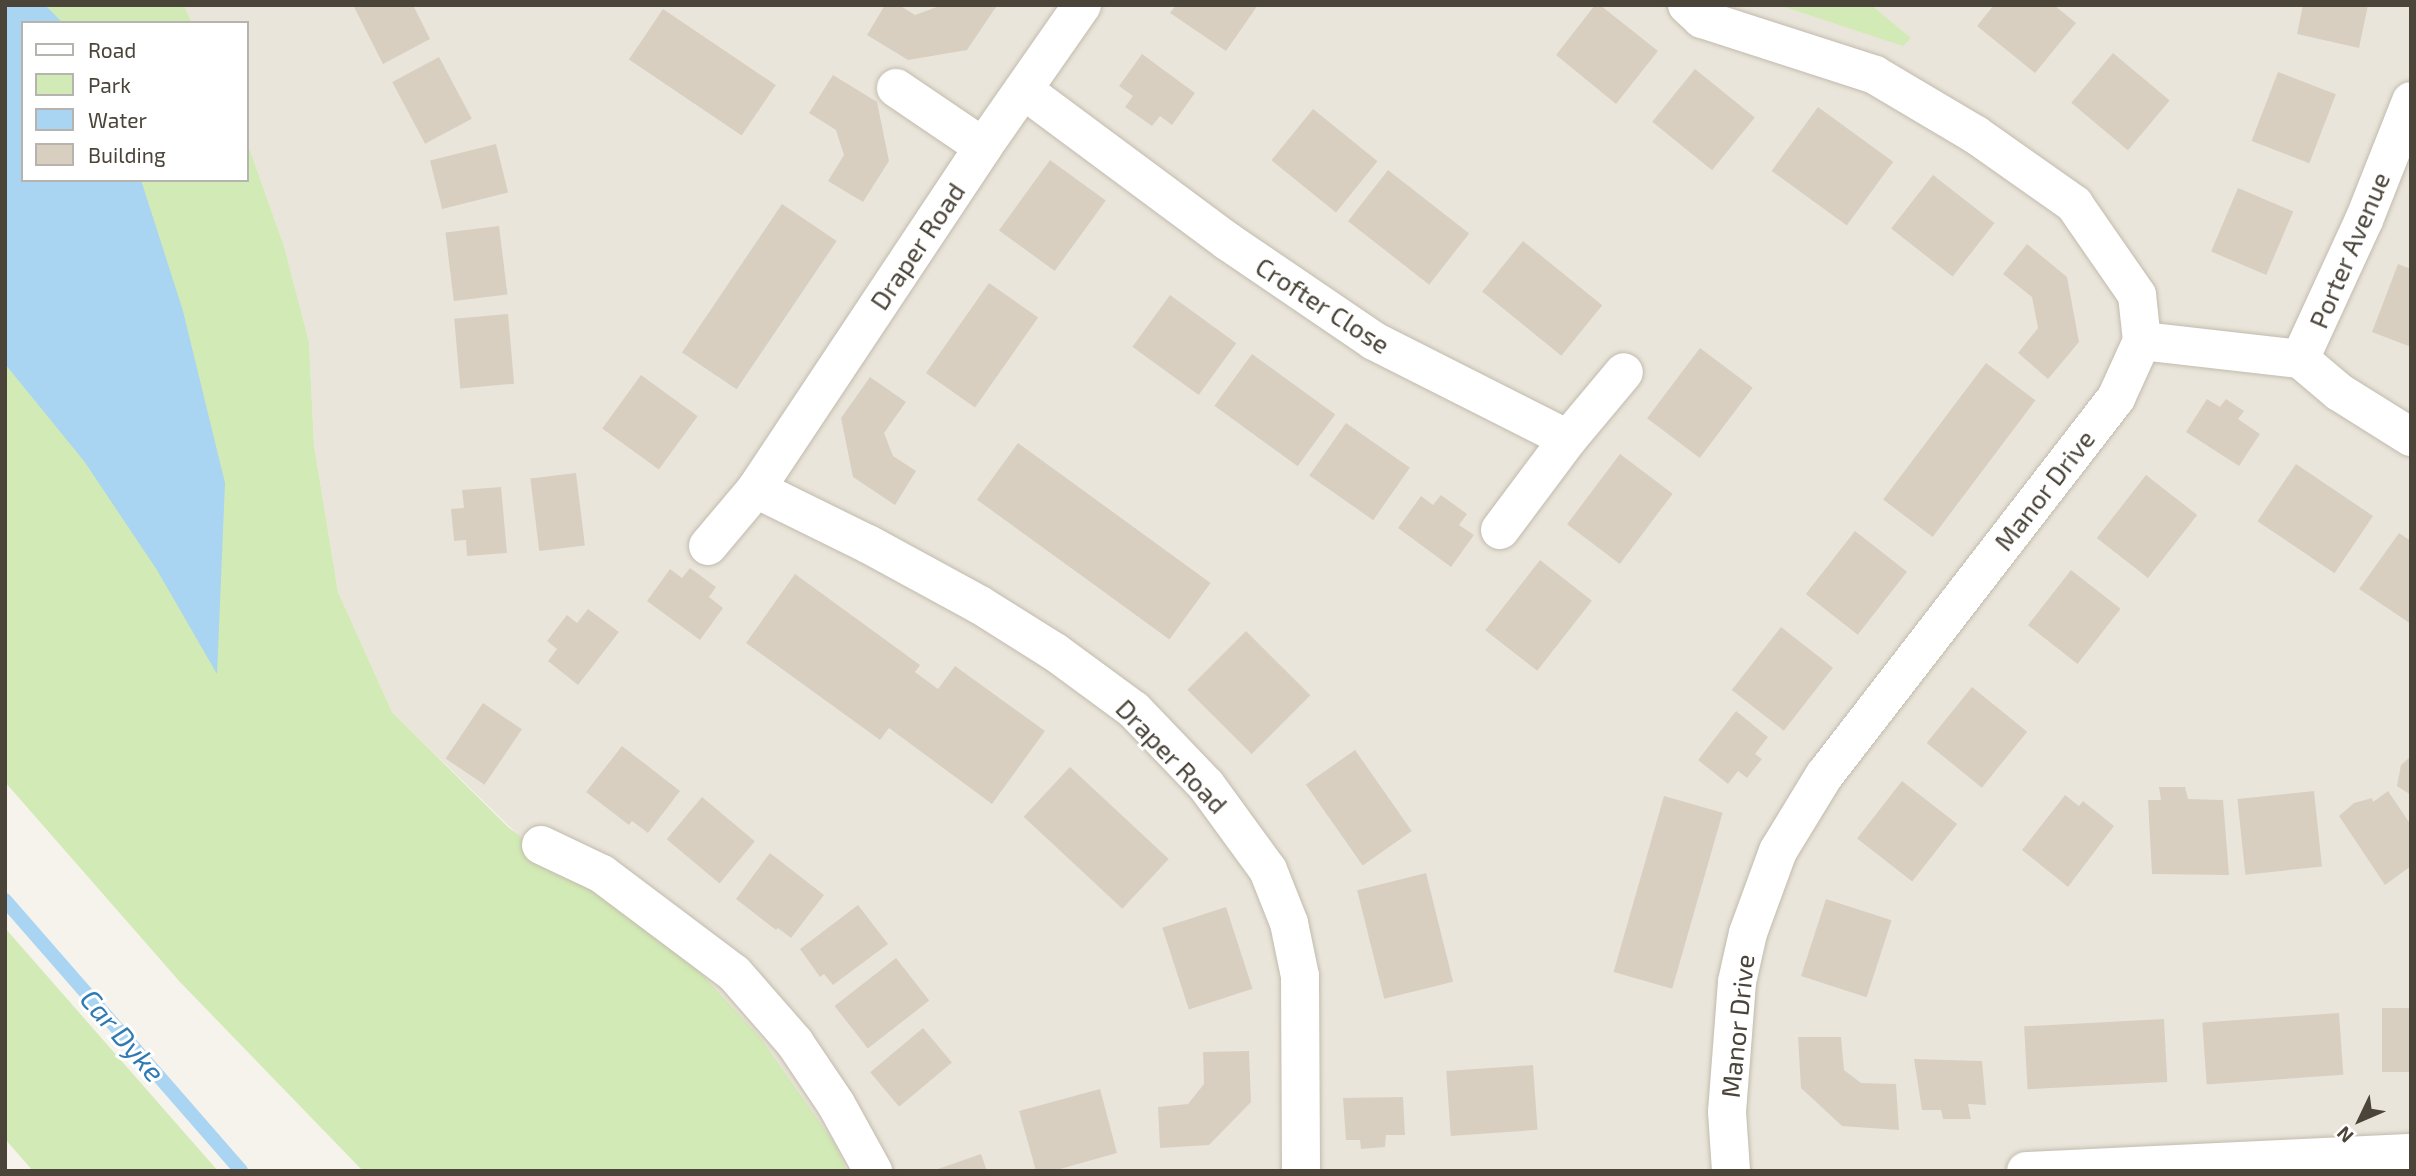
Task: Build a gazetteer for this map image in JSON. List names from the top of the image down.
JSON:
{
  "streets": {
    "street": [
      "Draper Road",
      "Porter Avenue",
      "Crofter Close",
      "Manor Drive"
    ]
  },
  "crossings": [
    ["Draper Road", "Crofter Close"]
  ],
  "water": ["Car Dyke"],
  "legend": [
    "Road",
    "Park",
    "Water",
    "Building"
  ],
  "north": "bottom left"
}
